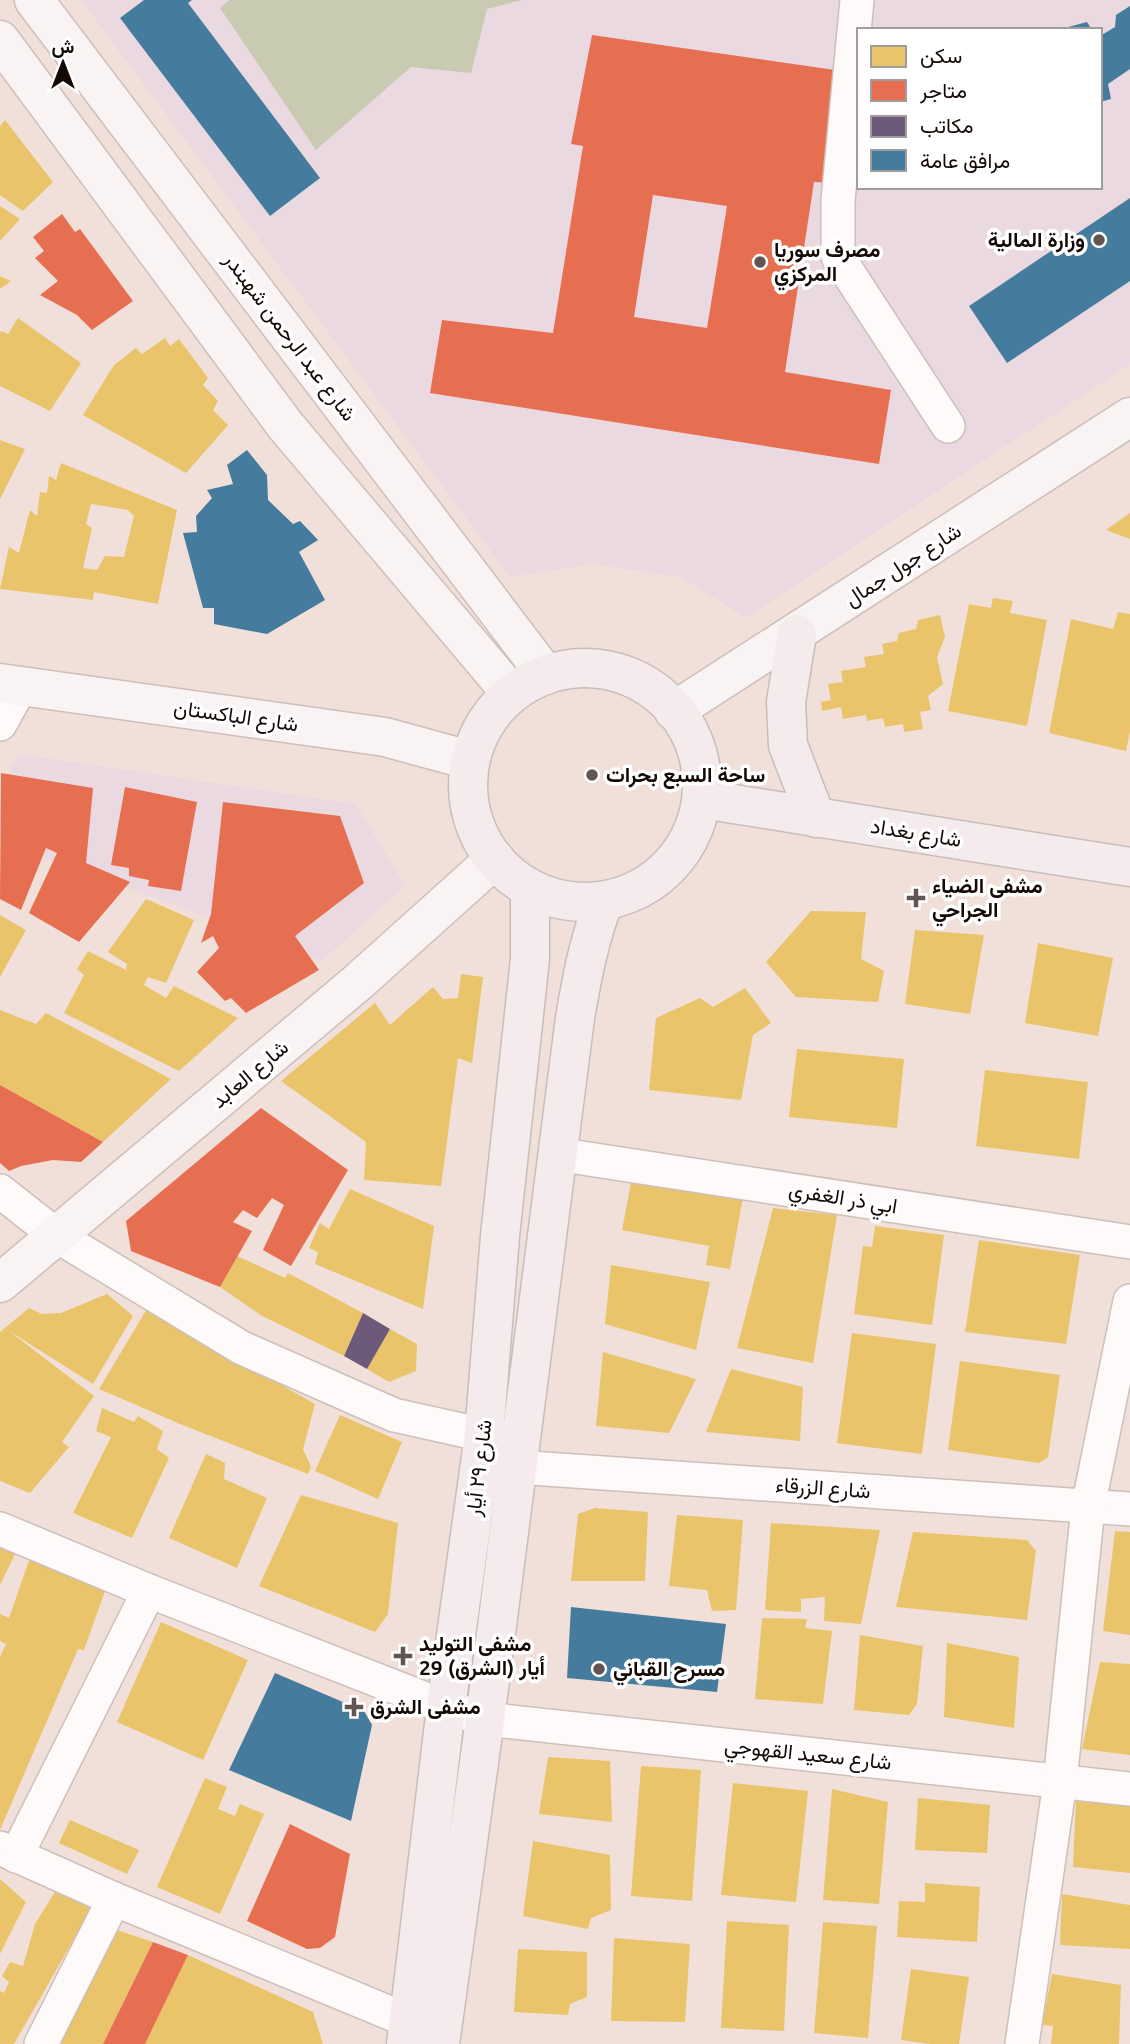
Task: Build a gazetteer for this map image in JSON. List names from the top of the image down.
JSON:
{
  "streets": {
    "main road": [
      "شارع عبد الرحمن شهبندر",
      "شارع جول جمال",
      "شارع الباكستان",
      "شارع بغداد",
      "شارع العابد",
      "شارع ٢٩ أيار"
    ],
    "street": ["ابي ذر الغفري", "شارع الزرقاء", "شارع سعيد القهوجي"]
  },
  "crossings": [
    ["شارع عبد الرحمن شهبندر", "شارع جول جمال"],
    ["شارع عبد الرحمن شهبندر", "شارع الباكستان"],
    ["شارع عبد الرحمن شهبندر", "شارع بغداد"],
    ["شارع عبد الرحمن شهبندر", "شارع العابد"],
    ["شارع عبد الرحمن شهبندر", "شارع ٢٩ أيار"],
    ["شارع جول جمال", "شارع الباكستان"],
    ["شارع جول جمال", "شارع بغداد"],
    ["شارع جول جمال", "شارع العابد"],
    ["شارع جول جمال", "شارع ٢٩ أيار"],
    ["شارع الباكستان", "شارع بغداد"],
    ["شارع الباكستان", "شارع العابد"],
    ["شارع الباكستان", "شارع ٢٩ أيار"],
    ["شارع بغداد", "شارع العابد"],
    ["شارع بغداد", "شارع ٢٩ أيار"],
    ["شارع العابد", "شارع ٢٩ أيار"],
    ["ابي ذر الغفري", "شارع ٢٩ أيار"],
    ["شارع ٢٩ أيار", "شارع الزرقاء"],
    ["شارع ٢٩ أيار", "شارع سعيد القهوجي"]
  ],
  "places": {
    "other": [
      "وزارة المالية",
      "مصرف سوريا المركزي",
      "ساحة السبع بحرات",
      "مسرح القباني"
    ],
    "health": ["مشفى الضياء الجراحي", "مشفى التوليد 29 أيار (الشرق)", "مشفى الشرق"]
  },
  "legend": [
    "سكن",
    "متاجر",
    "مكاتب",
    "مرافق عامة"
  ],
  "north": "top"
}
